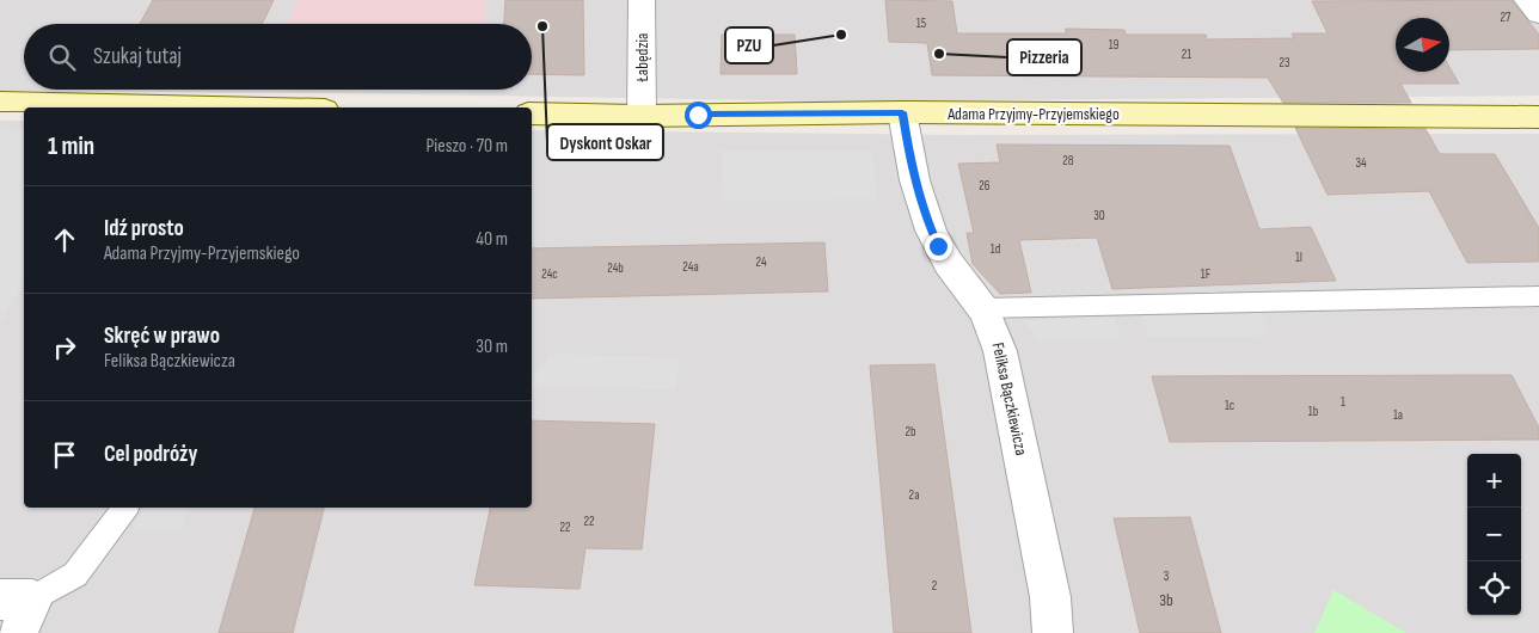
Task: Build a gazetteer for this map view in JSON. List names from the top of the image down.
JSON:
{
  "streets": {
    "street": ["Łabędzia", "Adama Przyjmy-Przyjemskiego", "Feliksa Bączkiewicza"]
  },
  "crossings": [
    ["Łabędzia", "Adama Przyjmy-Przyjemskiego"],
    ["Adama Przyjmy-Przyjemskiego", "Feliksa Bączkiewicza"]
  ],
  "places": ["Dyskont Oskar", "PZU", "Pizzeria"],
  "house_numbers": [
    "27",
    "15",
    "19",
    "21",
    "23",
    "28",
    "34",
    "26",
    "30",
    "1d",
    "1I",
    "24",
    "24a",
    "24b",
    "24c",
    "1F",
    "1",
    "1c",
    "1b",
    "1a",
    "2b",
    "2a",
    "22",
    "22",
    "3",
    "2",
    "3b"
  ],
  "north": "right",
  "page": {
    "search": "Szukaj tutaj",
    "heading": ["1 min", "Pieszo · 70 m"],
    "list": [
      ["Idź prosto", "Adama Przyjmy-Przyjemskiego", "40 m"],
      ["Skręć w prawo", "Feliksa Bączkiewicza", "30 m"],
      "Cel podróży"
    ],
    "map_buttons": ["+", "−"]
  }
}
